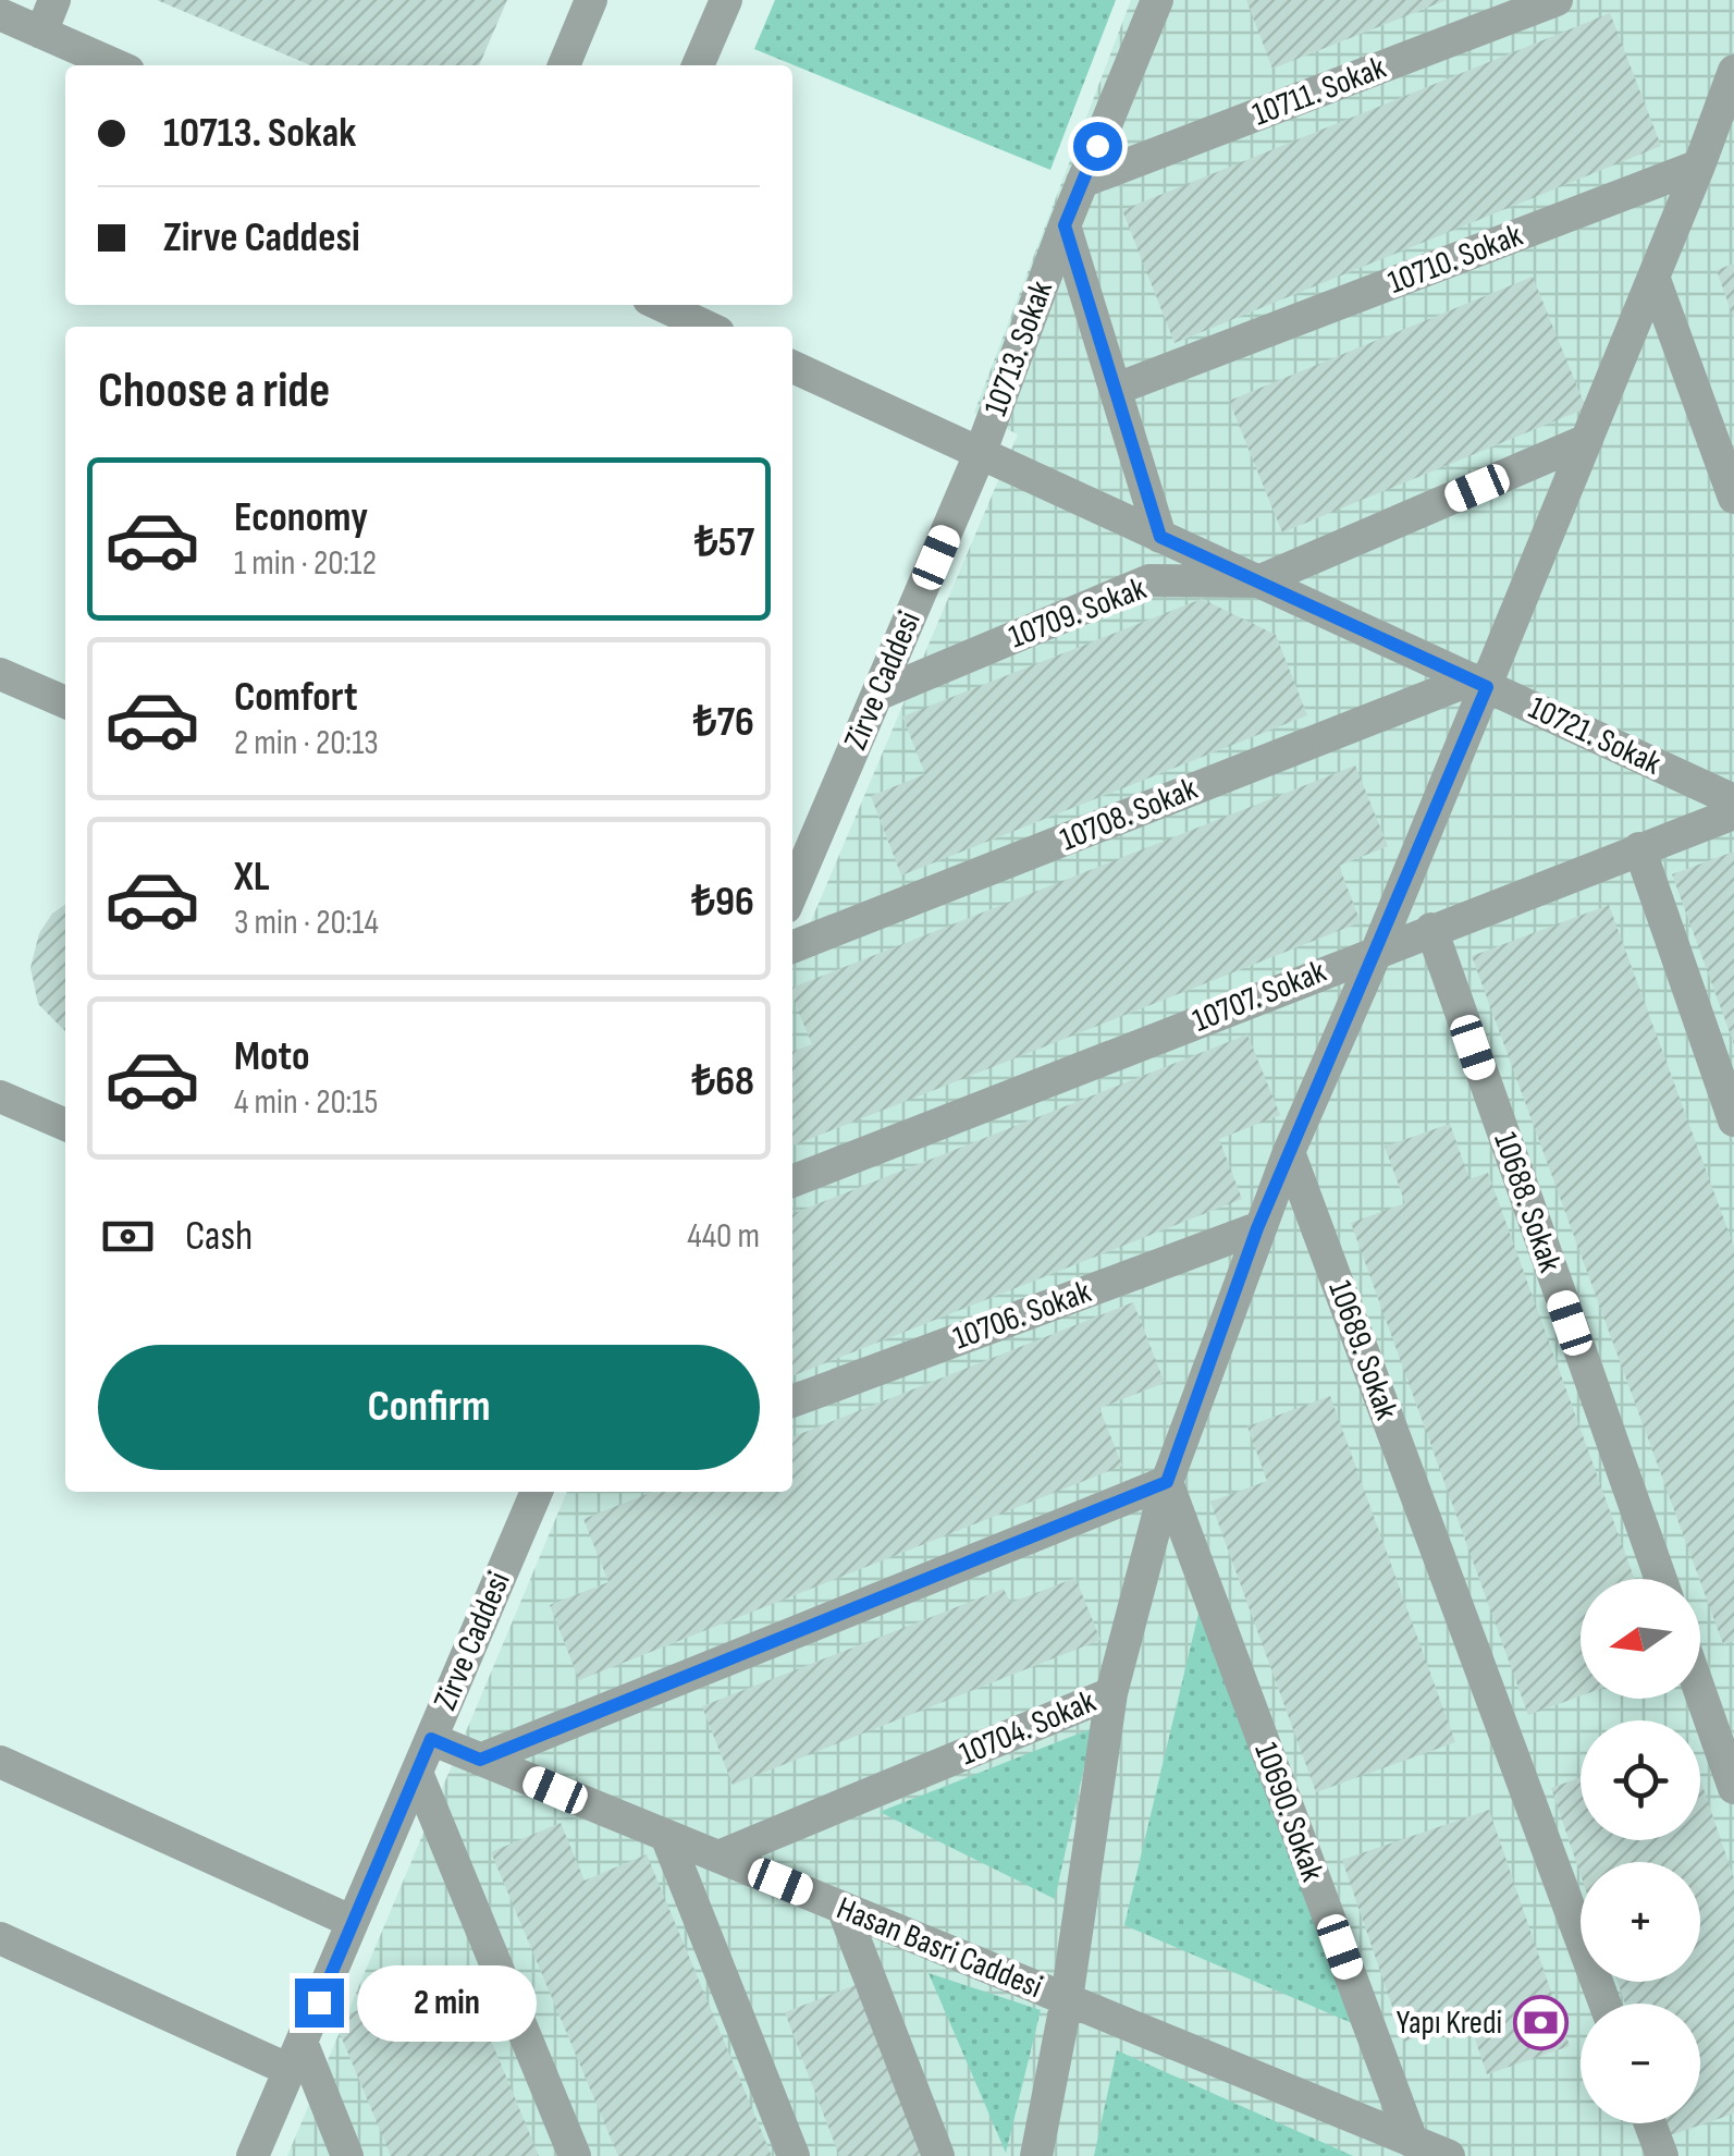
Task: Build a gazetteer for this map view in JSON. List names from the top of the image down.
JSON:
{
  "streets": {
    "street": [
      "10711. Sokak",
      "10710. Sokak",
      "10713. Sokak",
      "10709. Sokak",
      "Zirve Caddesi",
      "10721. Sokak",
      "10708. Sokak",
      "10707. Sokak",
      "10688. Sokak",
      "10706. Sokak",
      "10689. Sokak",
      "10704. Sokak",
      "10690. Sokak",
      "Hasan Basri Caddesi"
    ]
  },
  "crossings": [
    ["10711. Sokak", "10713. Sokak"],
    ["10713. Sokak", "Zirve Caddesi"],
    ["10713. Sokak", "10721. Sokak"],
    ["10709. Sokak", "Zirve Caddesi"],
    ["10709. Sokak", "10721. Sokak"],
    ["Zirve Caddesi", "10721. Sokak"],
    ["Zirve Caddesi", "Hasan Basri Caddesi"],
    ["10721. Sokak", "10708. Sokak"],
    ["10707. Sokak", "10688. Sokak"],
    ["10706. Sokak", "10704. Sokak"],
    ["10689. Sokak", "10704. Sokak"],
    ["10704. Sokak", "10690. Sokak"],
    ["10704. Sokak", "Hasan Basri Caddesi"],
    ["10690. Sokak", "Hasan Basri Caddesi"]
  ],
  "places": {
    "bank": ["Yapı Kredi"]
  },
  "north": "left",
  "page": {
    "banner": ["10713. Sokak", "Zirve Caddesi"],
    "heading": "Choose a ride",
    "list": [
      {
        "name": "Economy",
        "note": "1 min · 20:12",
        "value": "₺57"
      },
      {
        "name": "Comfort",
        "note": "2 min · 20:13",
        "value": "₺76"
      },
      {
        "name": "XL",
        "note": "3 min · 20:14",
        "value": "₺96"
      },
      {
        "name": "Moto",
        "note": "4 min · 20:15",
        "value": "₺68"
      }
    ],
    "pay": ["Cash", "440 m"],
    "buttons": "Confirm",
    "map_buttons": ["+", "−"],
    "bubble": "2 min"
  }
}
